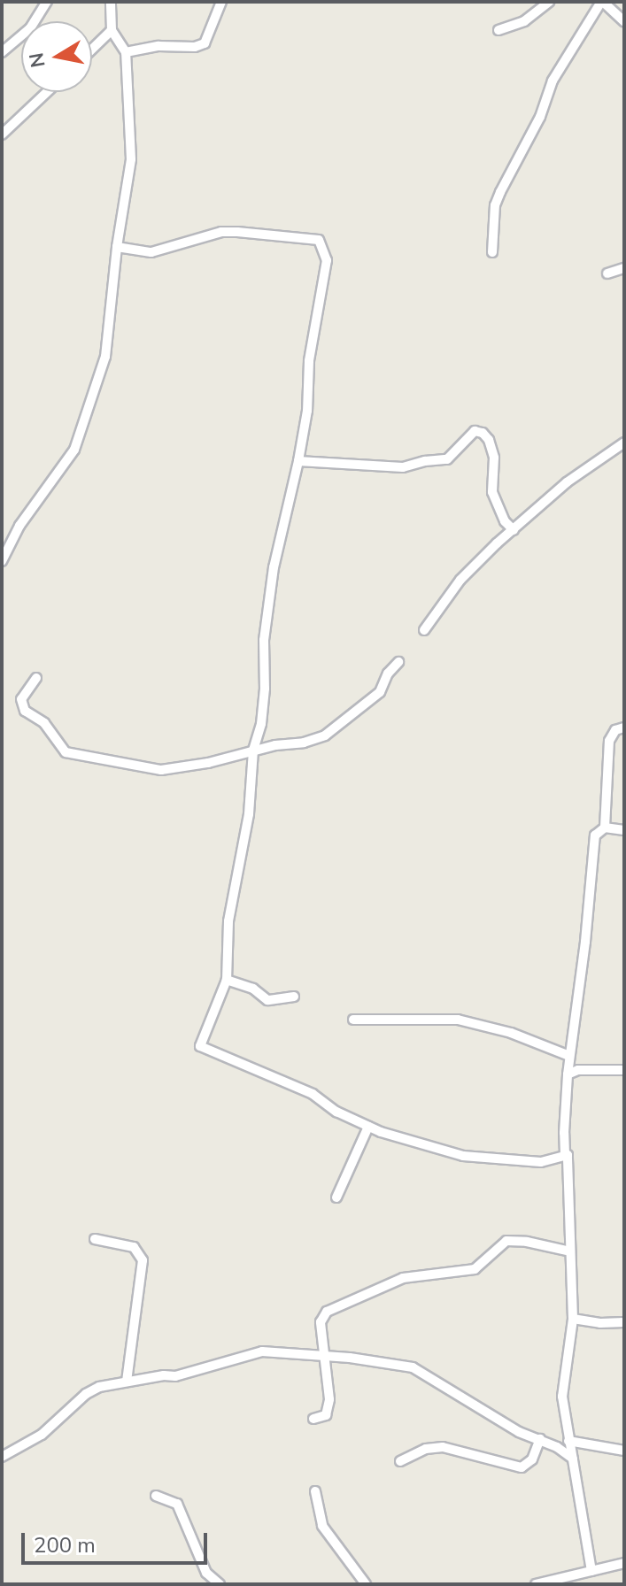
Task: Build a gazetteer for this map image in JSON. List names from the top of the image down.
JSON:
{
  "scale_bar": "200 m",
  "north": "left"
}
